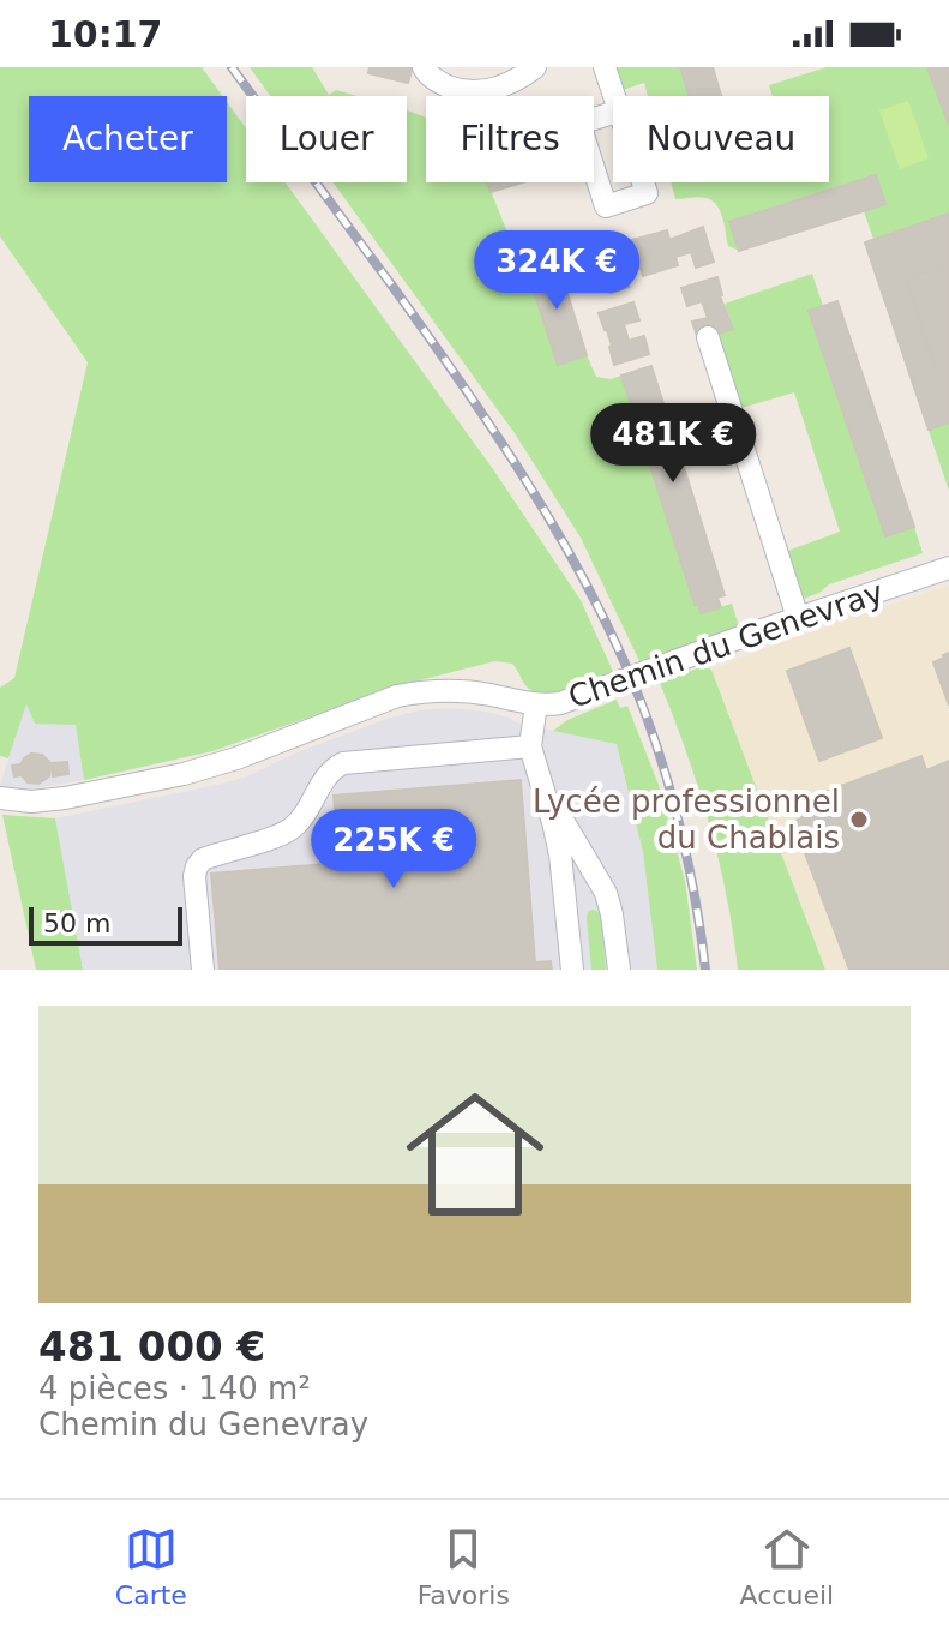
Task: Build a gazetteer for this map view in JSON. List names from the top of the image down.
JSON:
{
  "streets": {
    "street": ["Chemin du Genevray"]
  },
  "places": ["Lycée professionnel du Chablais"],
  "scale_bar": "50 m",
  "page": {
    "status": "10:17",
    "chip": [
      "Acheter",
      "Louer",
      "Filtres",
      "Nouveau"
    ],
    "price": ["324K €", "481K €", "225K €"],
    "scale": "50 m",
    "list": [
      {
        "name": "481 000 €",
        "note": "4 pièces · 140 m² · Chemin du Genevray"
      }
    ],
    "tabs": ["Carte", "Favoris", "Accueil"]
  }
}
